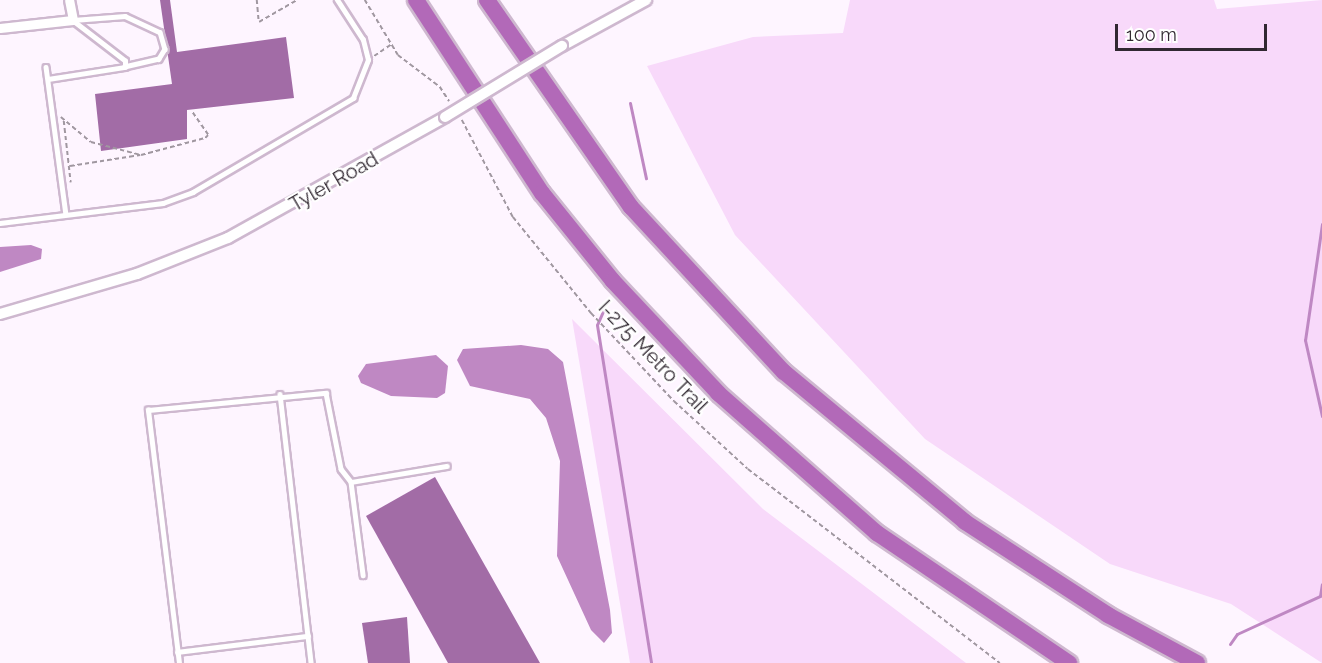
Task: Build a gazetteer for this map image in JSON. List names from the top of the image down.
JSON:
{
  "streets": {
    "street": ["Tyler Road"],
    "path": ["I-275 Metro Trail"]
  },
  "scale_bar": "100 m"
}
